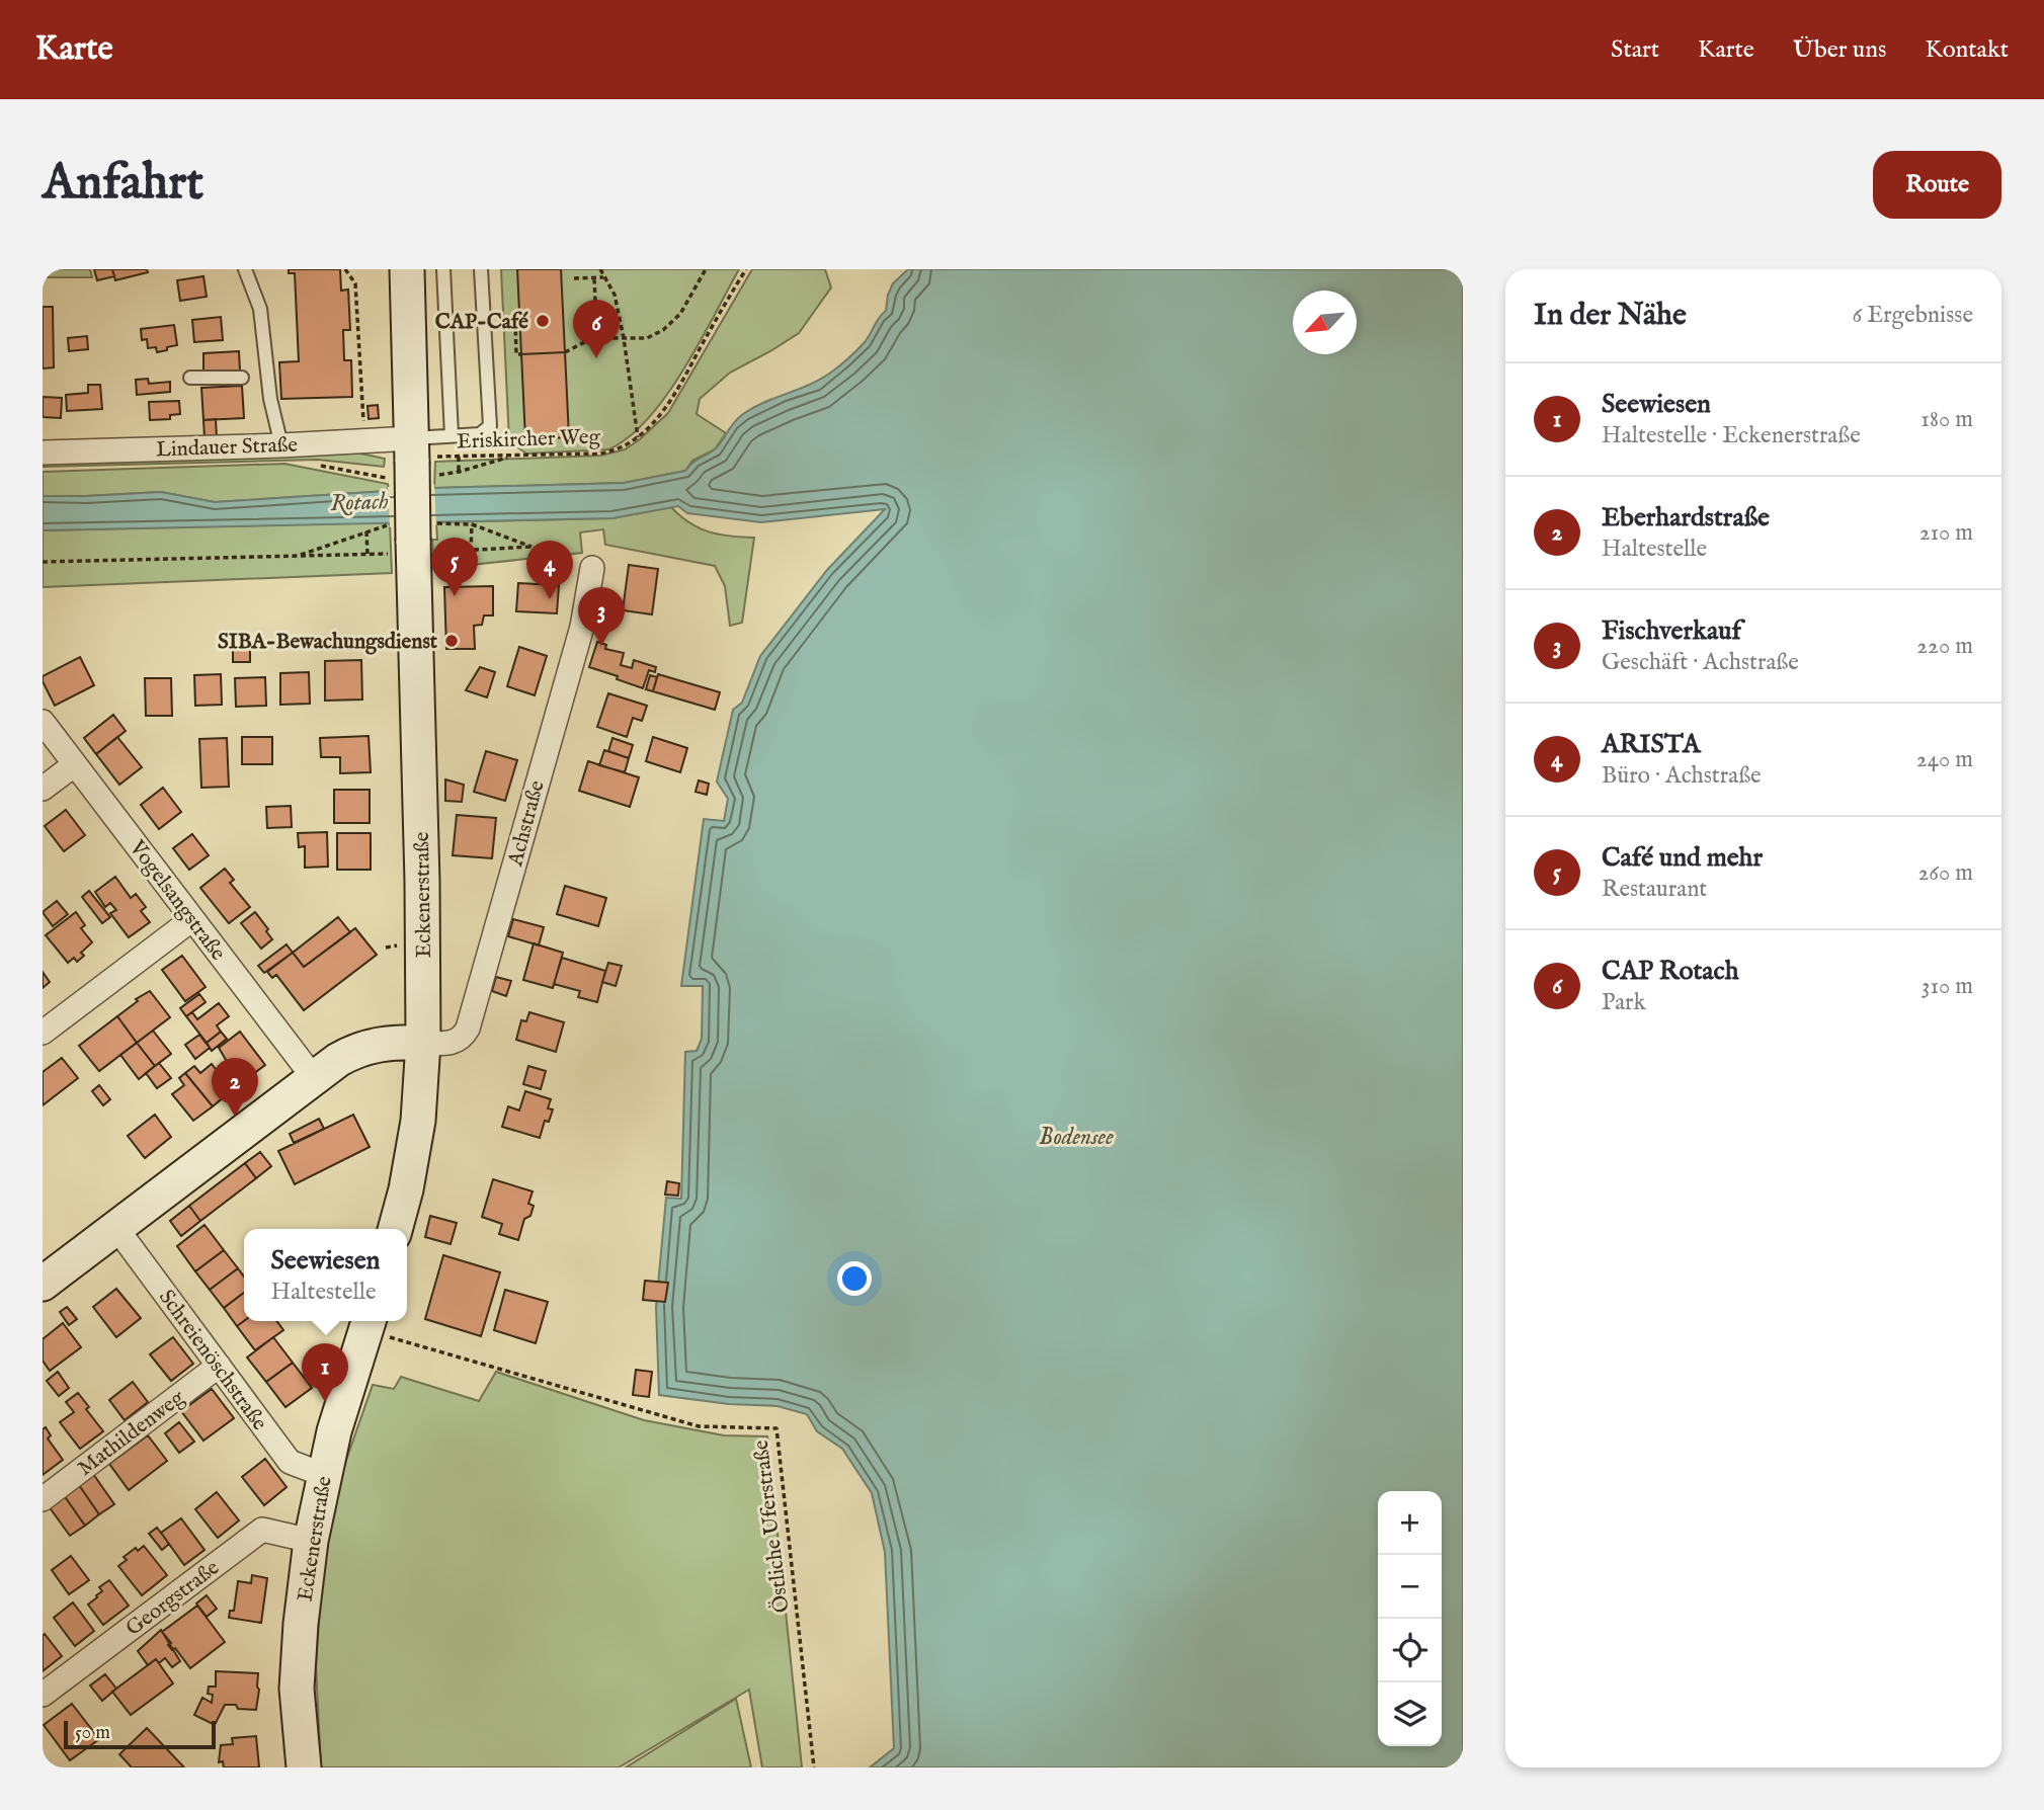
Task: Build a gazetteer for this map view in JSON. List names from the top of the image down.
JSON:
{
  "streets": {
    "main road": ["Eckenerstraße"],
    "street": [
      "Lindauer Straße",
      "Achstraße",
      "Vogelsangstraße",
      "Schreienöschstraße",
      "Mathildenweg",
      "Georgstraße"
    ],
    "path": ["Eriskircher Weg", "Östliche Uferstraße"]
  },
  "crossings": [
    ["Eriskircher Weg", "Lindauer Straße"],
    ["Achstraße", "Eckenerstraße"],
    ["Eckenerstraße", "Schreienöschstraße"],
    ["Eckenerstraße", "Östliche Uferstraße"],
    ["Eckenerstraße", "Georgstraße"],
    ["Schreienöschstraße", "Mathildenweg"]
  ],
  "water": ["Rotach", "Bodensee"],
  "places": ["CAP-Café", "SIBA-Bewachungsdienst"],
  "scale_bar": "50 m",
  "north": "bottom left",
  "page": {
    "header": "Karte",
    "nav": [
      "Start",
      "Karte",
      "Über uns",
      "Kontakt"
    ],
    "buttons": "Route",
    "title": "Anfahrt",
    "heading": ["In der Nähe", "6 Ergebnisse"],
    "pins": [
      "6",
      "5",
      "4",
      "3",
      "2",
      "1"
    ],
    "list": [
      {
        "mark": "1",
        "name": "Seewiesen",
        "note": "Haltestelle · Eckenerstraße",
        "value": "180 m"
      },
      {
        "mark": "2",
        "name": "Eberhardstraße",
        "note": "Haltestelle",
        "value": "210 m"
      },
      {
        "mark": "3",
        "name": "Fischverkauf",
        "note": "Geschäft · Achstraße",
        "value": "220 m"
      },
      {
        "mark": "4",
        "name": "ARISTA",
        "note": "Büro · Achstraße",
        "value": "240 m"
      },
      {
        "mark": "5",
        "name": "Café und mehr",
        "note": "Restaurant",
        "value": "260 m"
      },
      {
        "mark": "6",
        "name": "CAP Rotach",
        "note": "Park",
        "value": "310 m"
      }
    ],
    "popup": ["Seewiesen", "Haltestelle"],
    "map_buttons": ["+", "−"],
    "scale": "50 m"
  }
}
